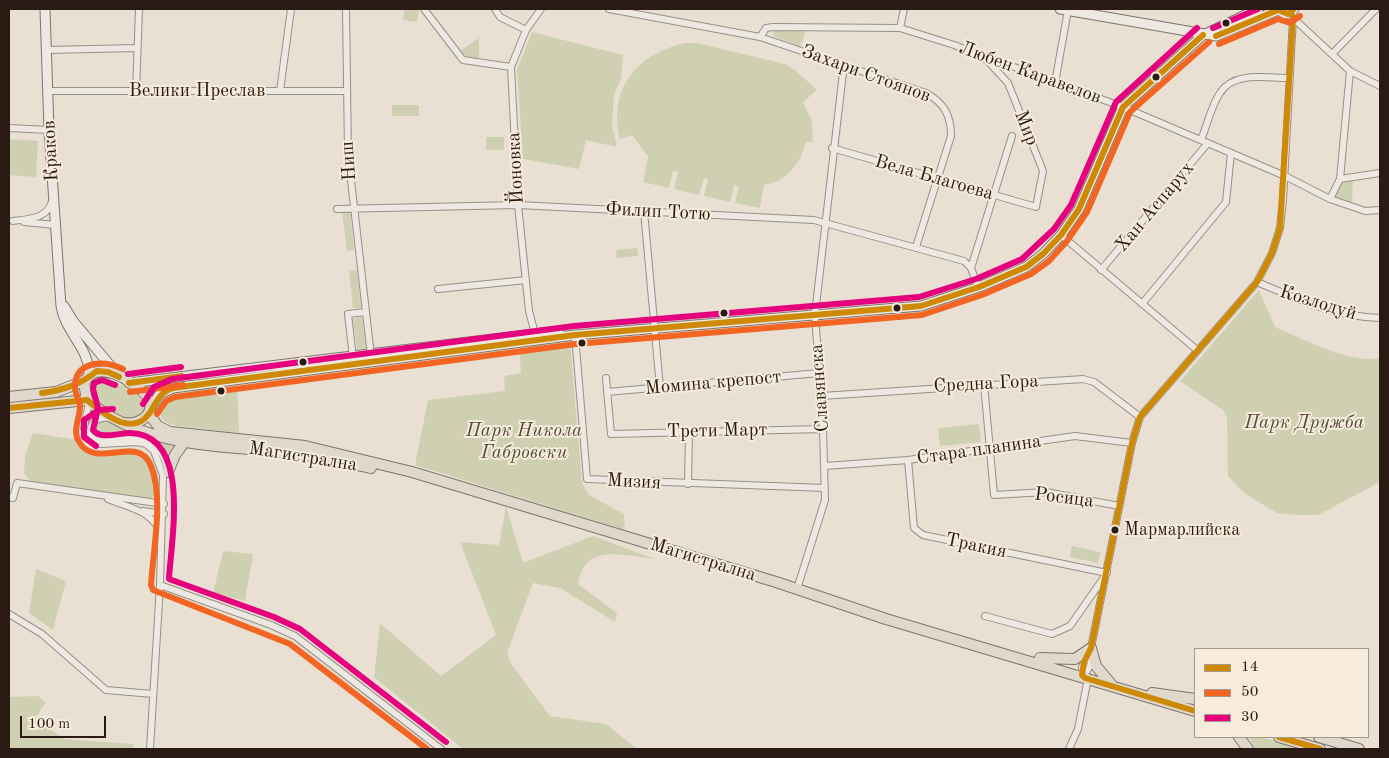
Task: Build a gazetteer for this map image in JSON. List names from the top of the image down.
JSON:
{
  "streets": {
    "main road": ["Магистрална"],
    "street": [
      "Любен Каравелов",
      "Захари Стоянов",
      "Велики Преслав",
      "Мир",
      "Краков",
      "Ниш",
      "Йоновка",
      "Вела Благоева",
      "Хан Аспарух",
      "Филип Тотю",
      "Козлодуй",
      "Момина крепост",
      "Средна Гора",
      "Славянска",
      "Трети Март",
      "Стара планина",
      "Мизия",
      "Росица",
      "Тракия"
    ]
  },
  "crossings": [
    ["Любен Каравелов", "Захари Стоянов"],
    ["Любен Каравелов", "Мир"],
    ["Любен Каравелов", "Хан Аспарух"],
    ["Захари Стоянов", "Вела Благоева"],
    ["Захари Стоянов", "Филип Тотю"],
    ["Захари Стоянов", "Славянска"],
    ["Велики Преслав", "Краков"],
    ["Велики Преслав", "Ниш"],
    ["Мир", "Вела Благоева"],
    ["Краков", "Магистрална"],
    ["Ниш", "Филип Тотю"],
    ["Йоновка", "Филип Тотю"],
    ["Вела Благоева", "Славянска"],
    ["Филип Тотю", "Славянска"],
    ["Момина крепост", "Славянска"],
    ["Момина крепост", "Трети Март"],
    ["Средна Гора", "Славянска"],
    ["Славянска", "Трети Март"],
    ["Славянска", "Стара планина"],
    ["Славянска", "Магистрална"],
    ["Славянска", "Мизия"],
    ["Стара планина", "Росица"],
    ["Стара планина", "Тракия"]
  ],
  "parks": ["Парк Дружба", "Парк Никола Габровски"],
  "places": ["Мармарлийска"],
  "lines": ["transit line 14", "transit line 30", "transit line 50"],
  "legend": ["14", "50", "30"],
  "scale_bar": "100 m"
}
